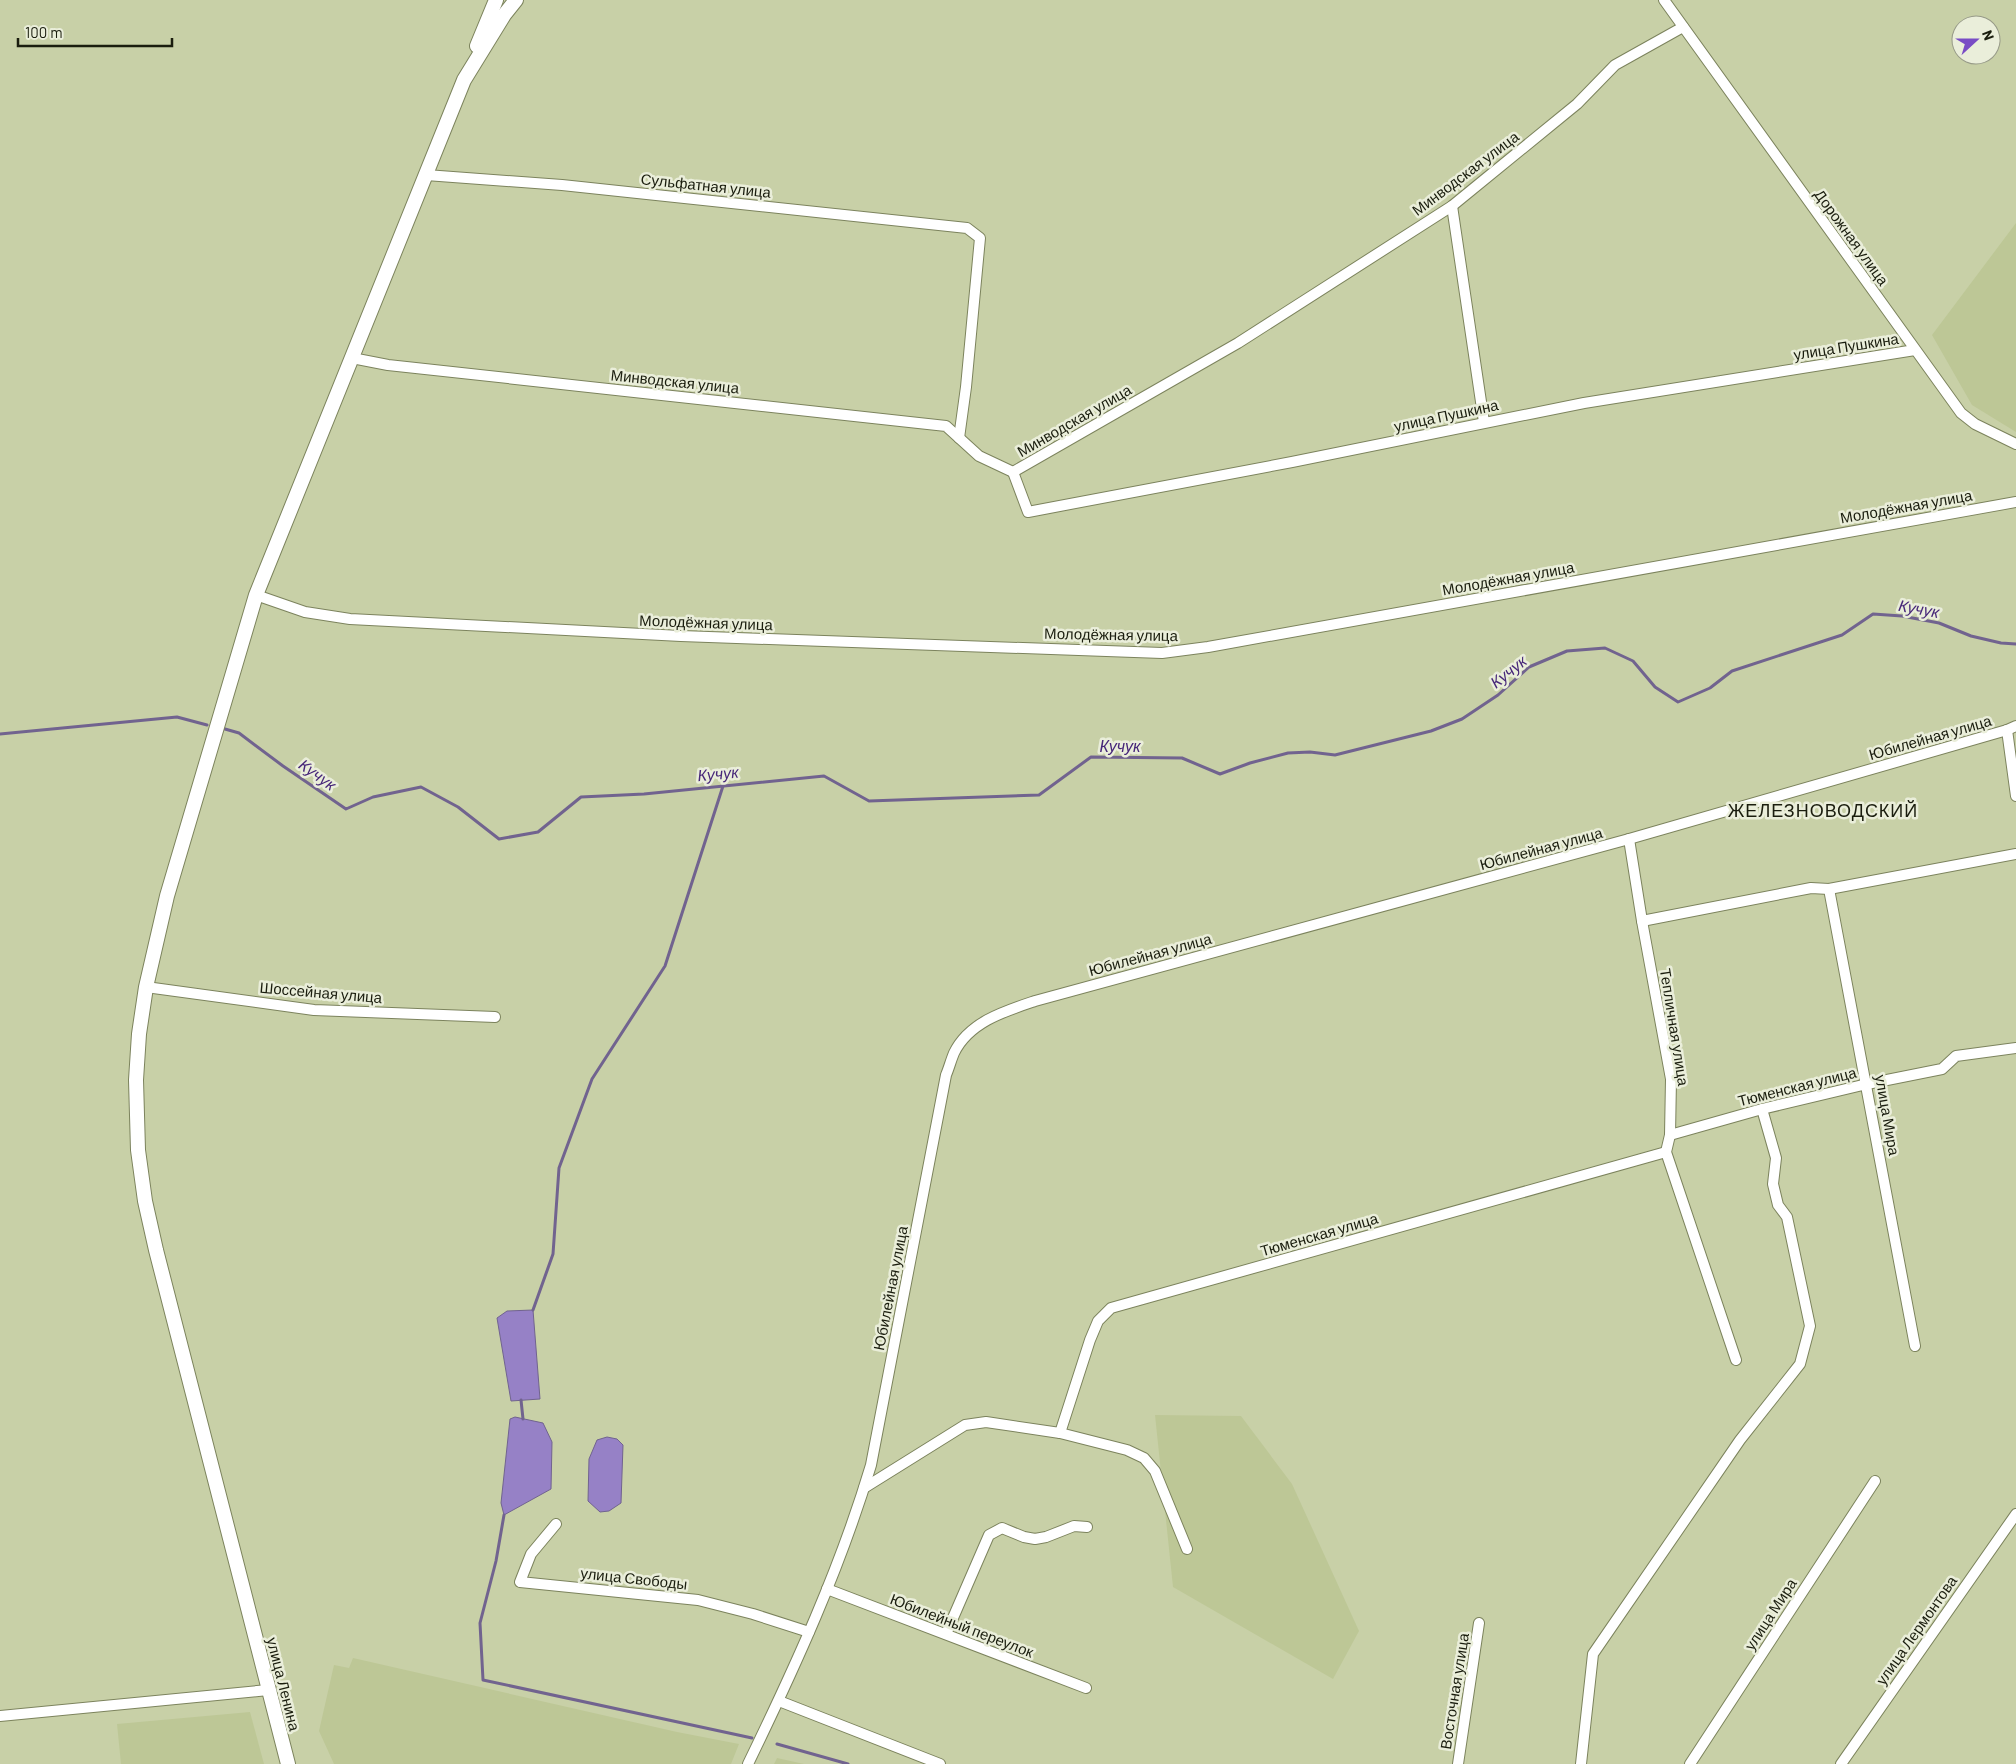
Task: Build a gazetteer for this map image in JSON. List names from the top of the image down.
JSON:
{
  "streets": {
    "main road": ["улица Ленина"],
    "street": [
      "Минводская улица",
      "Сульфатная улица",
      "Дорожная улица",
      "улица Пушкина",
      "Молодёжная улица",
      "Юбилейная улица",
      "Шоссейная улица",
      "Тепличная улица",
      "Тюменская улица",
      "улица Мира",
      "улица Свободы",
      "Юбилейный переулок",
      "улица Лермонтова",
      "Восточная улица"
    ]
  },
  "crossings": [
    ["Минводская улица", "Сульфатная улица"],
    ["Минводская улица", "Дорожная улица"],
    ["Минводская улица", "улица Пушкина"],
    ["Минводская улица", "улица Ленина"],
    ["Сульфатная улица", "улица Ленина"],
    ["Дорожная улица", "улица Пушкина"],
    ["Молодёжная улица", "улица Ленина"],
    ["Юбилейная улица", "Тепличная улица"],
    ["Юбилейная улица", "улица Свободы"],
    ["Юбилейная улица", "Юбилейный переулок"],
    ["Шоссейная улица", "улица Ленина"],
    ["Тепличная улица", "Тюменская улица"],
    ["Тюменская улица", "улица Мира"]
  ],
  "districts": ["ЖЕЛЕЗНОВОДСКИЙ"],
  "water": ["Кучук"],
  "scale_bar": "100 m",
  "north": "right"
}
